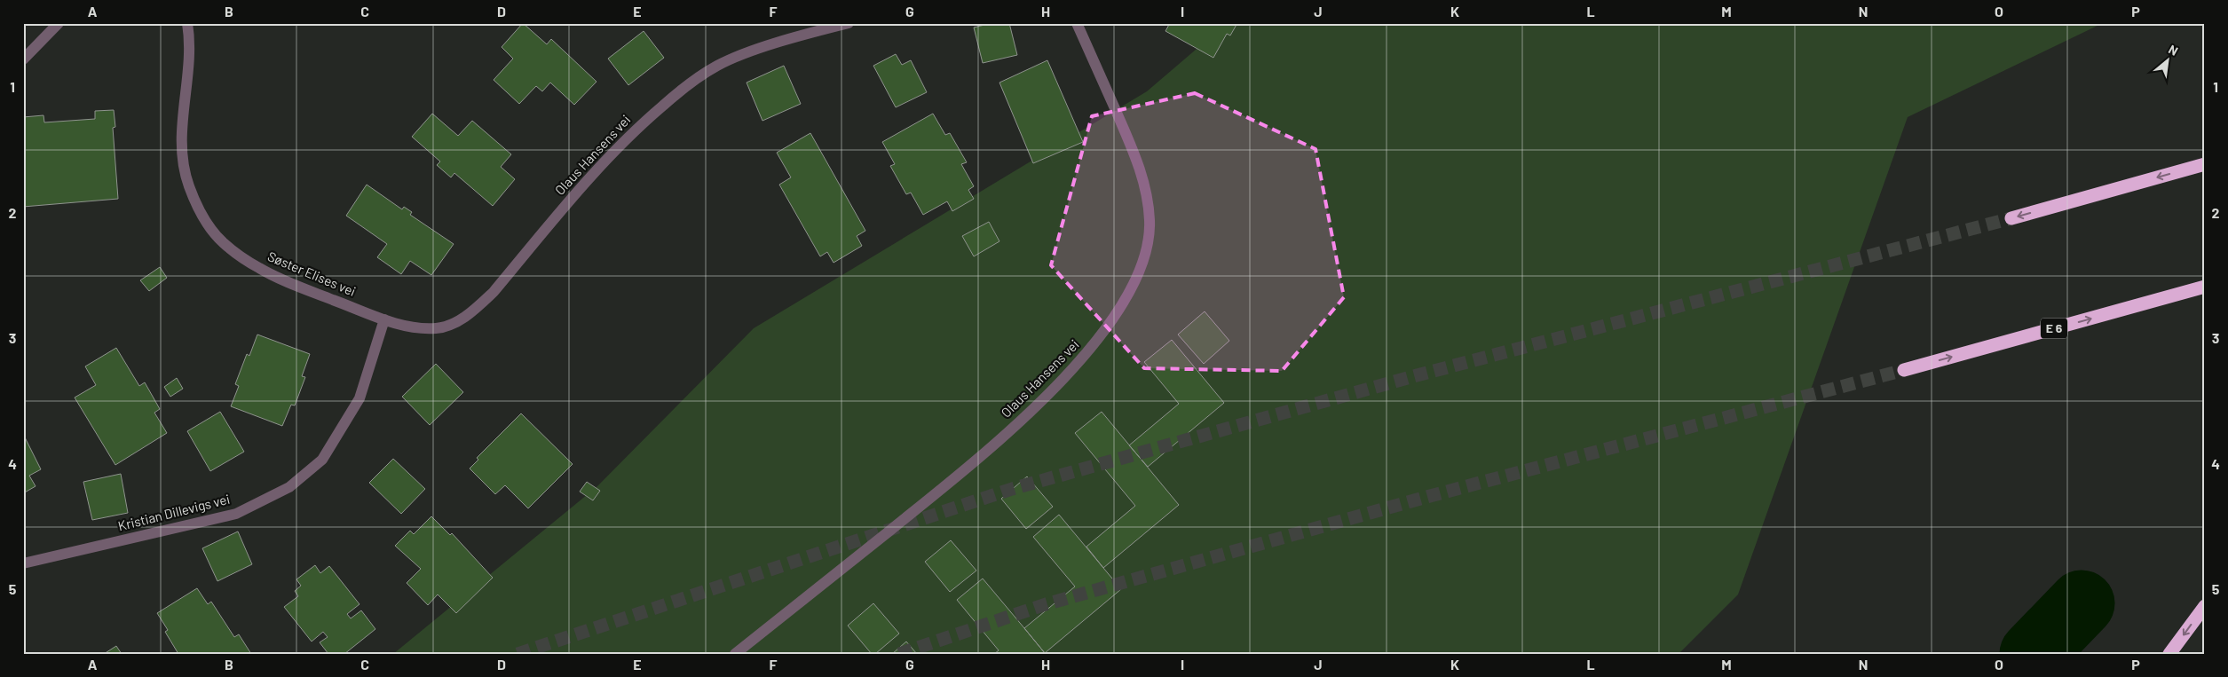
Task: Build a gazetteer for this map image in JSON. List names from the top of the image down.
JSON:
{
  "streets": {
    "highway": ["E 6"],
    "street": ["Olaus Hansens vei", "Søster Elises vei", "Kristian Dillevigs vei"]
  },
  "crossings": [
    ["Olaus Hansens vei", "Søster Elises vei"],
    ["Olaus Hansens vei", "Kristian Dillevigs vei"],
    ["Søster Elises vei", "Kristian Dillevigs vei"]
  ],
  "north": "top right",
  "grid": {
    "columns": [
      "A",
      "B",
      "C",
      "D",
      "E",
      "F",
      "G",
      "H",
      "I",
      "J",
      "K",
      "L",
      "M",
      "N",
      "O",
      "P"
    ],
    "rows": [
      "1",
      "2",
      "3",
      "4",
      "5"
    ]
  }
}
